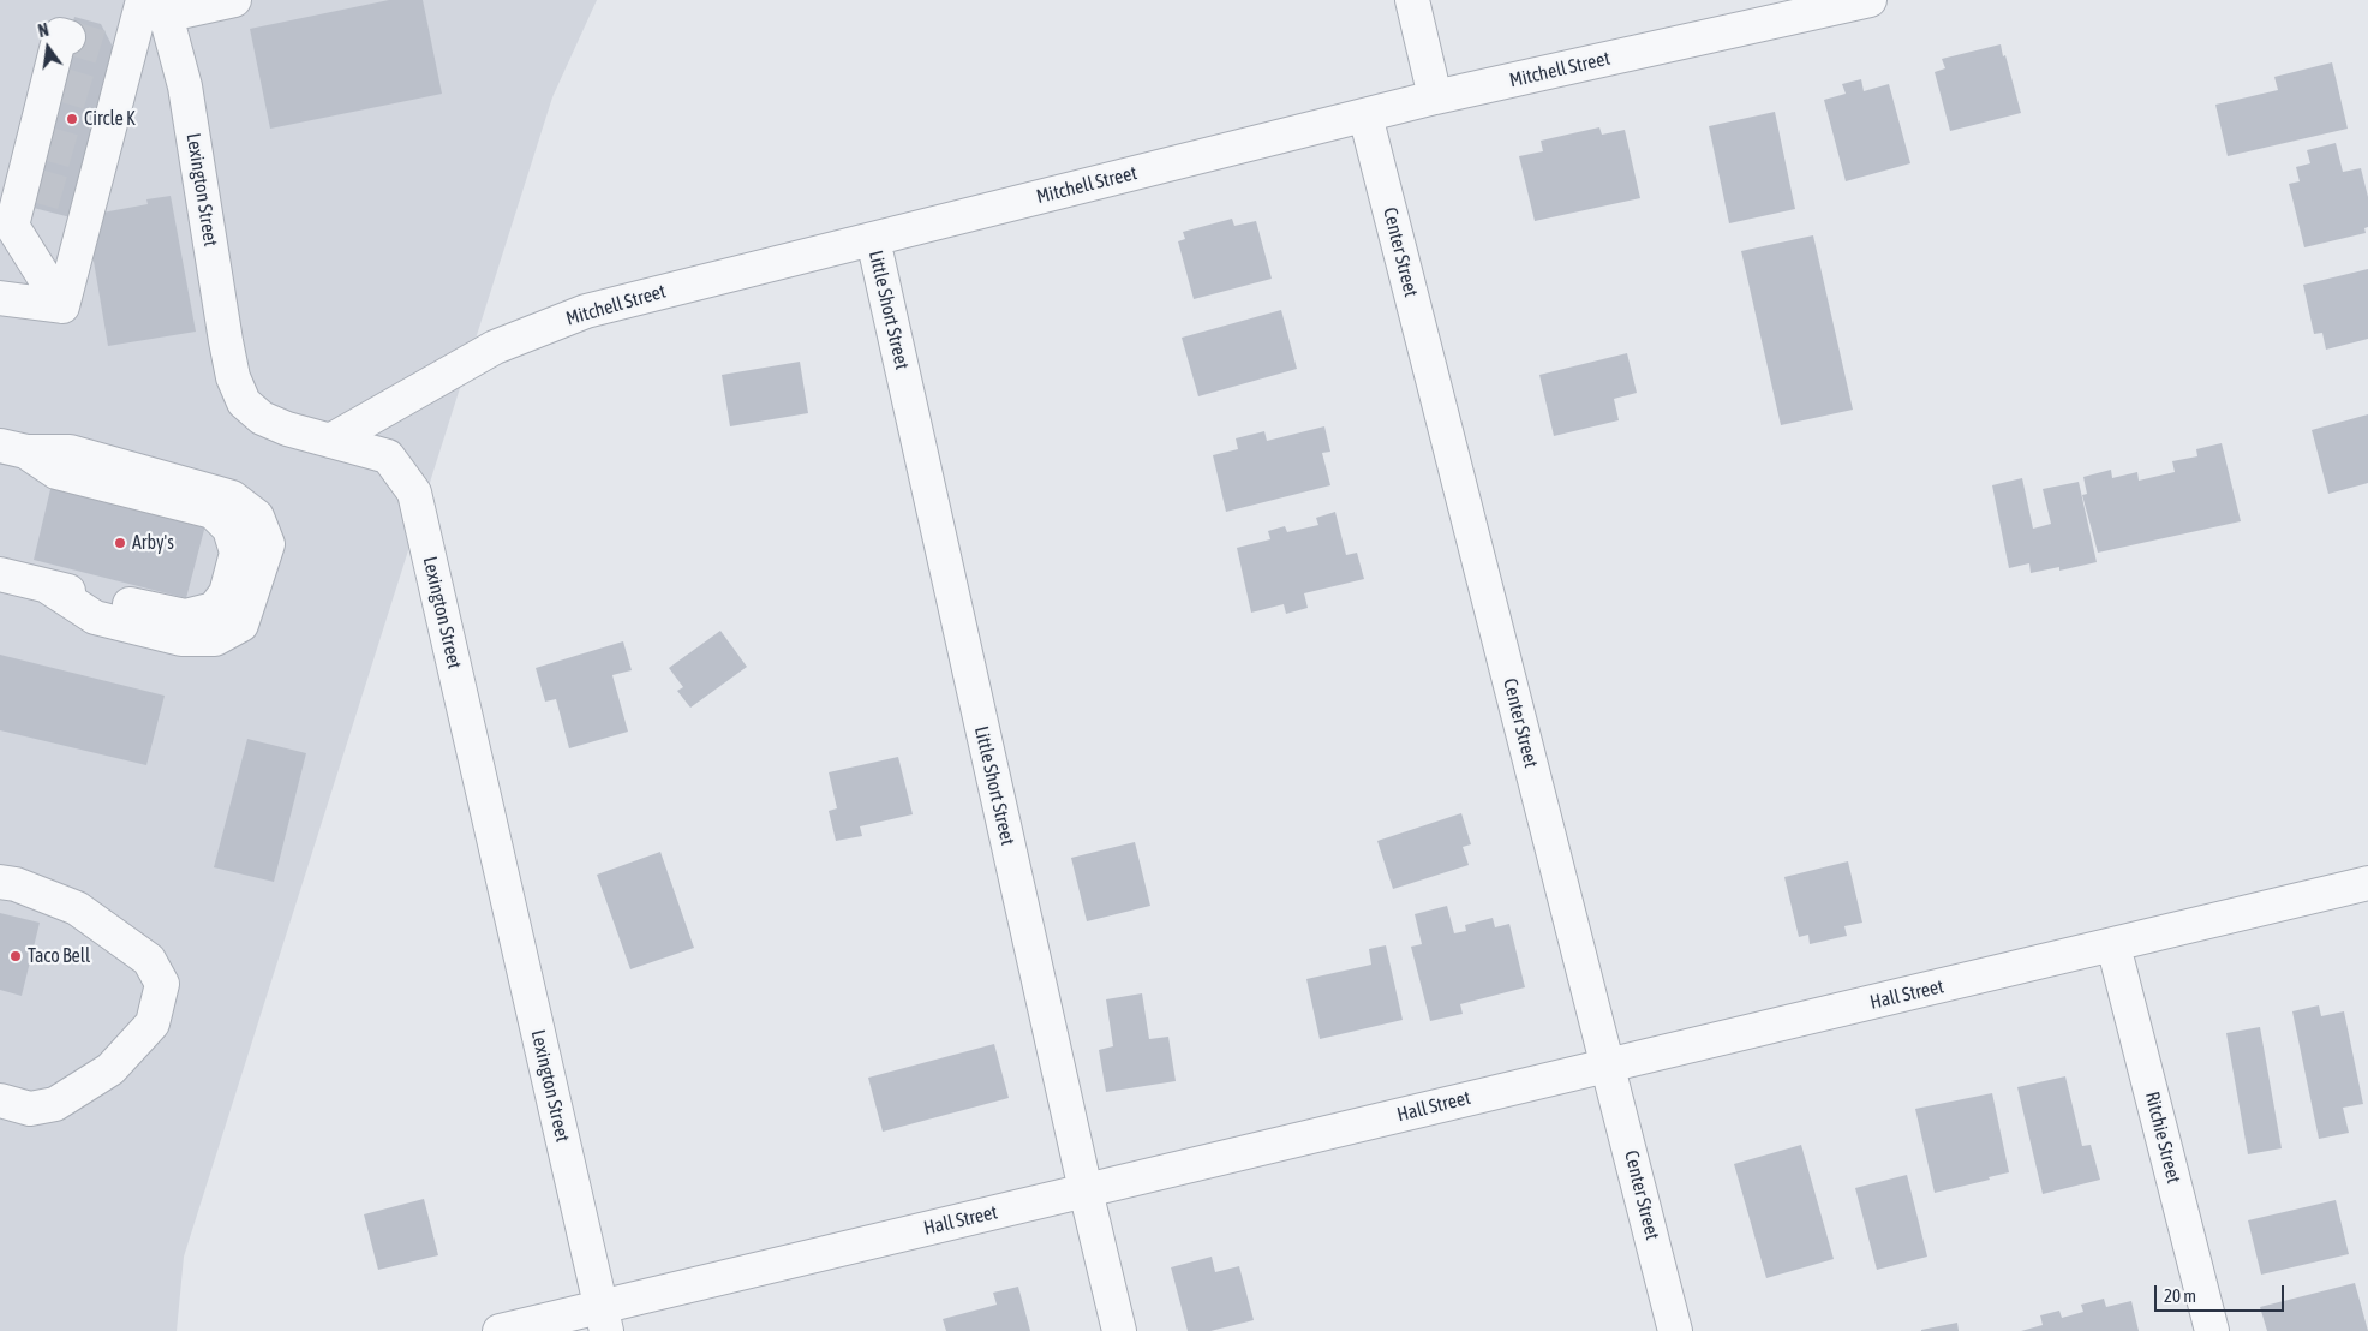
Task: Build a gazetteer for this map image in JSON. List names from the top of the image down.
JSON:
{
  "streets": {
    "street": [
      "Mitchell Street",
      "Lexington Street",
      "Center Street",
      "Little Short Street",
      "Hall Street",
      "Ritchie Street"
    ]
  },
  "crossings": [
    ["Mitchell Street", "Lexington Street"],
    ["Mitchell Street", "Center Street"],
    ["Mitchell Street", "Little Short Street"],
    ["Lexington Street", "Hall Street"],
    ["Center Street", "Hall Street"],
    ["Little Short Street", "Hall Street"],
    ["Hall Street", "Ritchie Street"]
  ],
  "places": ["Circle K", "Arby's", "Taco Bell"],
  "scale_bar": "20 m",
  "north": "top"
}
